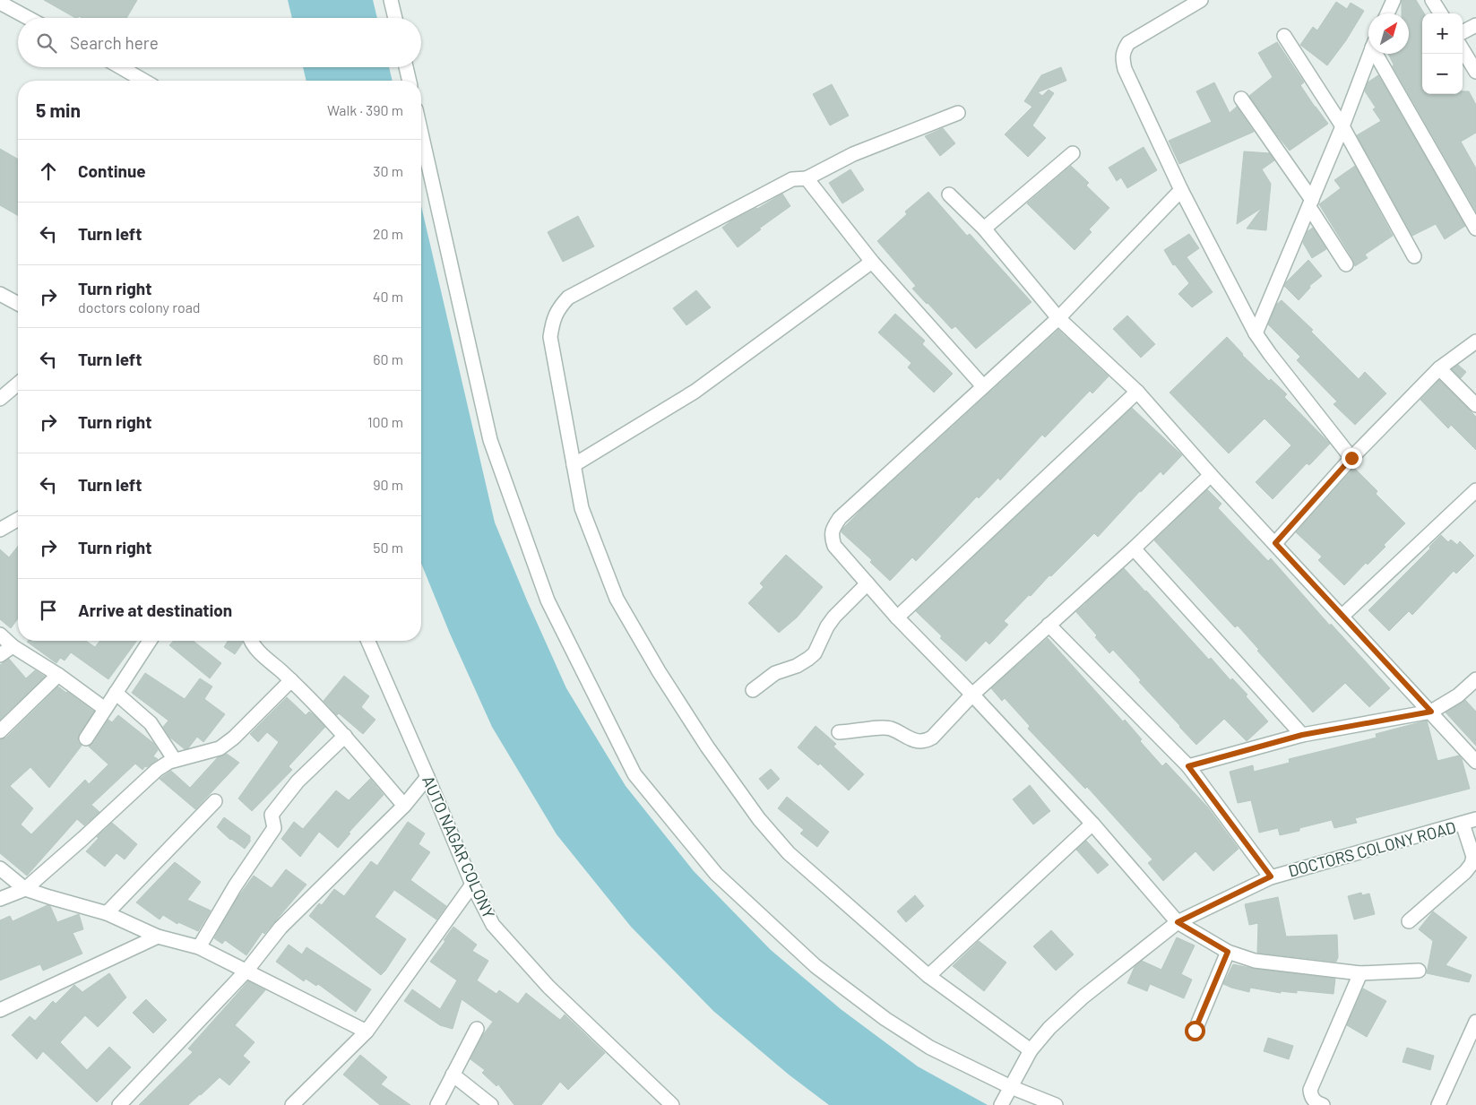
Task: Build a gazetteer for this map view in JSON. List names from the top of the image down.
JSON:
{
  "streets": {
    "street": ["AUTO NAGAR COLONY", "DOCTORS COLONY ROAD"]
  },
  "north": "top right",
  "page": {
    "map_buttons": ["+", "−"],
    "search": "Search here",
    "heading": ["5 min", "Walk · 390 m"],
    "list": [
      ["Continue", "30 m"],
      ["Turn left", "20 m"],
      ["Turn right", "doctors colony road", "40 m"],
      ["Turn left", "60 m"],
      ["Turn right", "100 m"],
      ["Turn left", "90 m"],
      ["Turn right", "50 m"],
      "Arrive at destination"
    ]
  }
}
